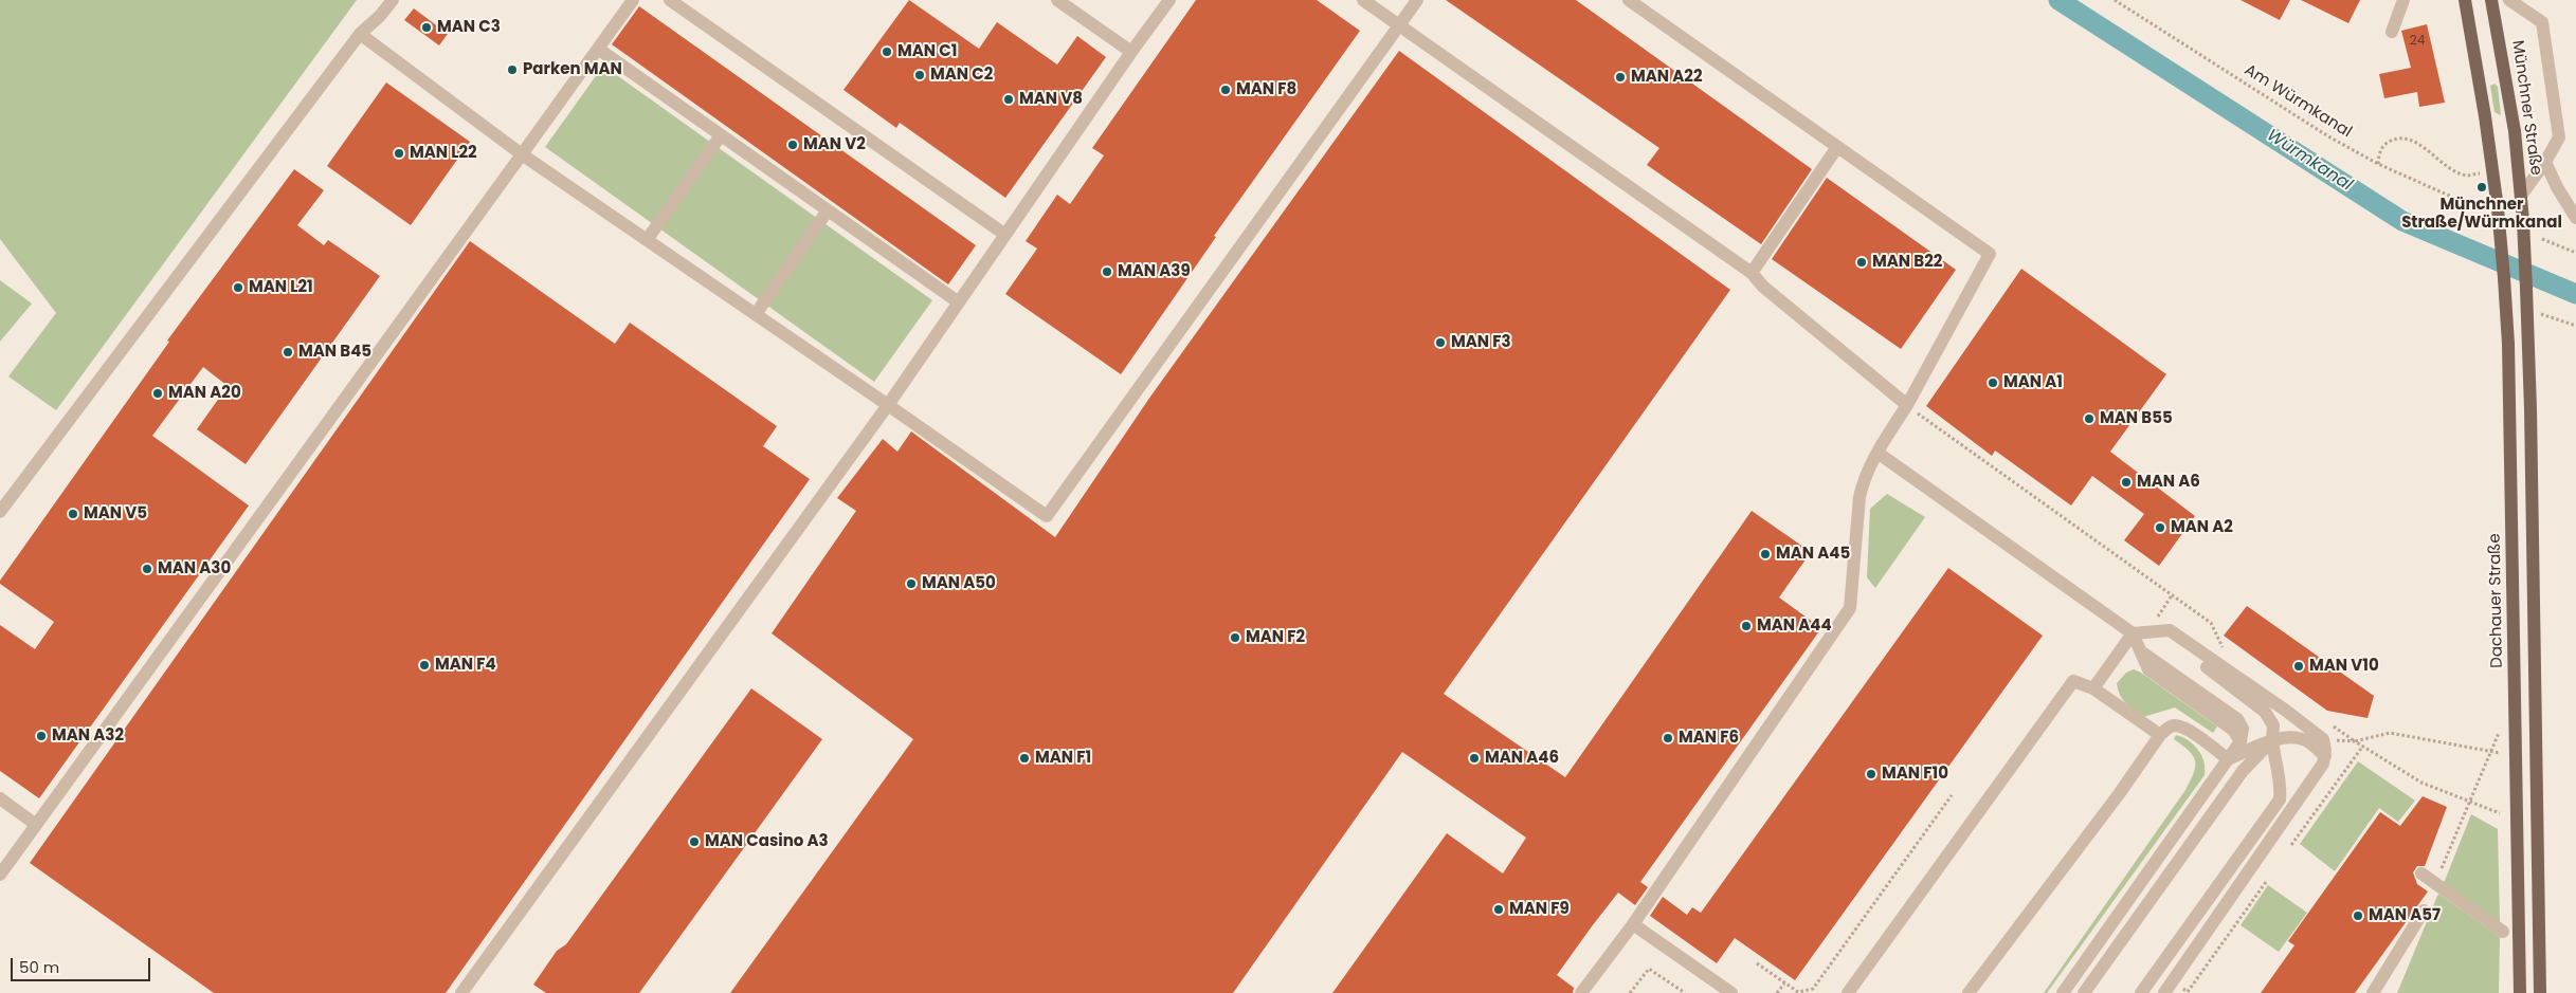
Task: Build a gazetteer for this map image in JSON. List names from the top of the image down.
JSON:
{
  "streets": {
    "main road": ["Münchner Straße", "Dachauer Straße"],
    "path": ["Am Würmkanal"]
  },
  "water": ["Würmkanal"],
  "places": [
    "MAN C3",
    "MAN C1",
    "Parken MAN",
    "MAN C2",
    "MAN A22",
    "MAN F8",
    "MAN V8",
    "MAN V2",
    "MAN L22",
    "Münchner Straße/Würmkanal",
    "MAN B22",
    "MAN A39",
    "MAN L21",
    "MAN F3",
    "MAN B45",
    "MAN A1",
    "MAN A20",
    "MAN B55",
    "MAN A6",
    "MAN V5",
    "MAN A2",
    "MAN A45",
    "MAN A30",
    "MAN A50",
    "MAN A44",
    "MAN F2",
    "MAN F4",
    "MAN V10",
    "MAN A32",
    "MAN F6",
    "MAN F1",
    "MAN A46",
    "MAN F10",
    "MAN Casino A3",
    "MAN F9",
    "MAN A57"
  ],
  "house_numbers": ["24"],
  "scale_bar": "50 m"
}
